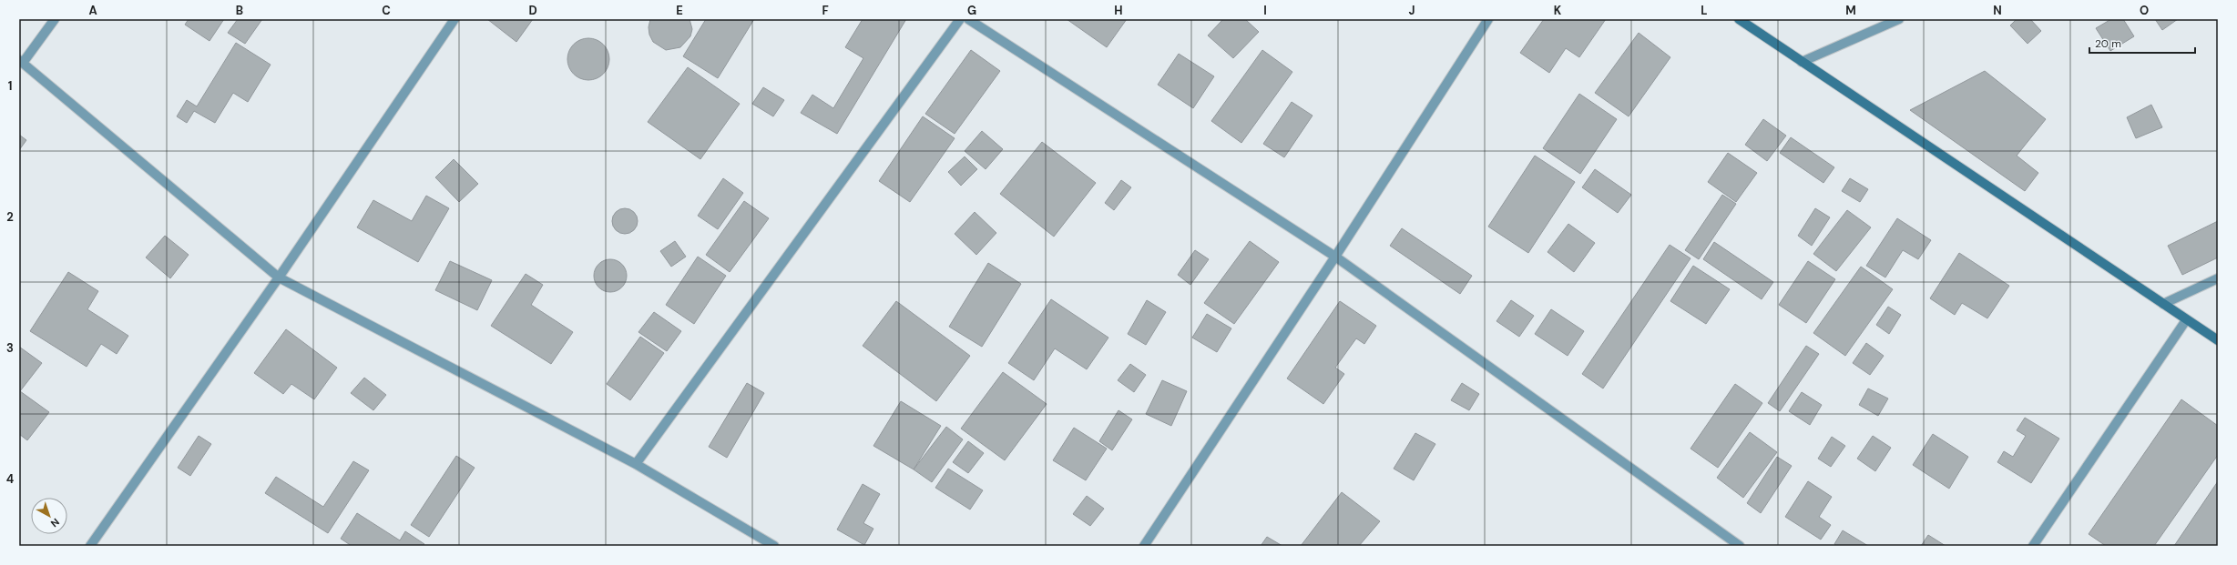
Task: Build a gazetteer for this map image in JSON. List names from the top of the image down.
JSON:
{
  "scale_bar": "20 m",
  "north": "bottom right",
  "grid": {
    "columns": [
      "A",
      "B",
      "C",
      "D",
      "E",
      "F",
      "G",
      "H",
      "I",
      "J",
      "K",
      "L",
      "M",
      "N",
      "O"
    ],
    "rows": [
      "1",
      "2",
      "3",
      "4"
    ]
  }
}
